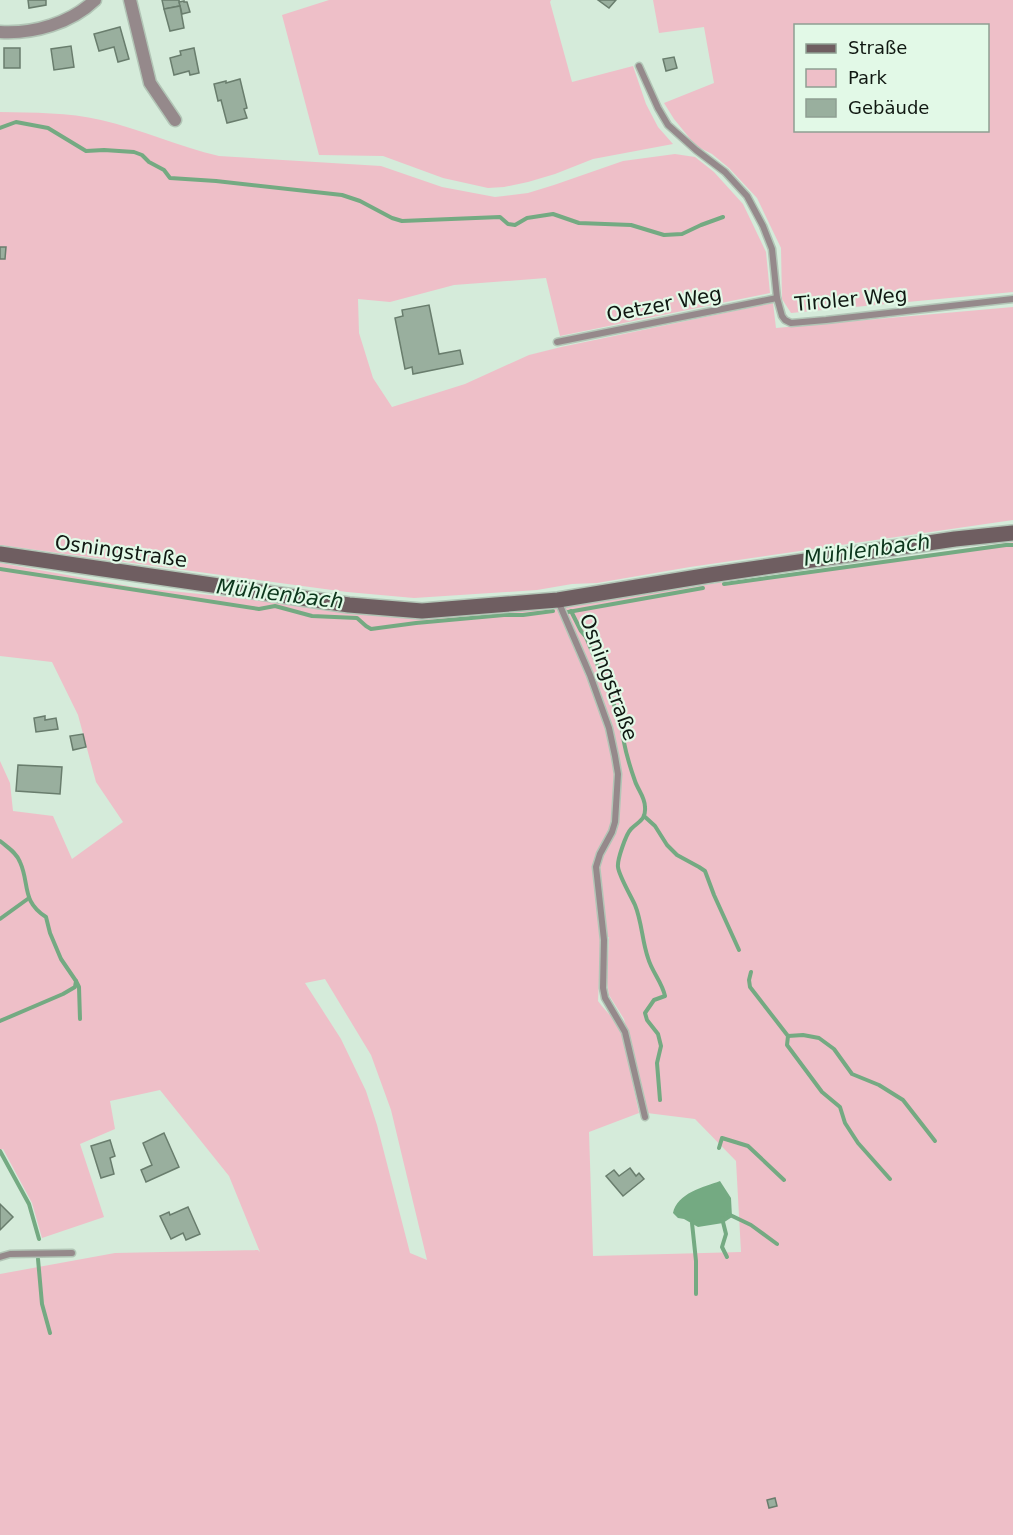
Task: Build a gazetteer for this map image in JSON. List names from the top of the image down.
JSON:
{
  "streets": {
    "main road": ["Osningstraße"],
    "lane": ["Tiroler Weg", "Oetzer Weg"]
  },
  "crossings": [
    ["Tiroler Weg", "Oetzer Weg"]
  ],
  "water": ["Mühlenbach"],
  "legend": ["Straße", "Park", "Gebäude"]
}
